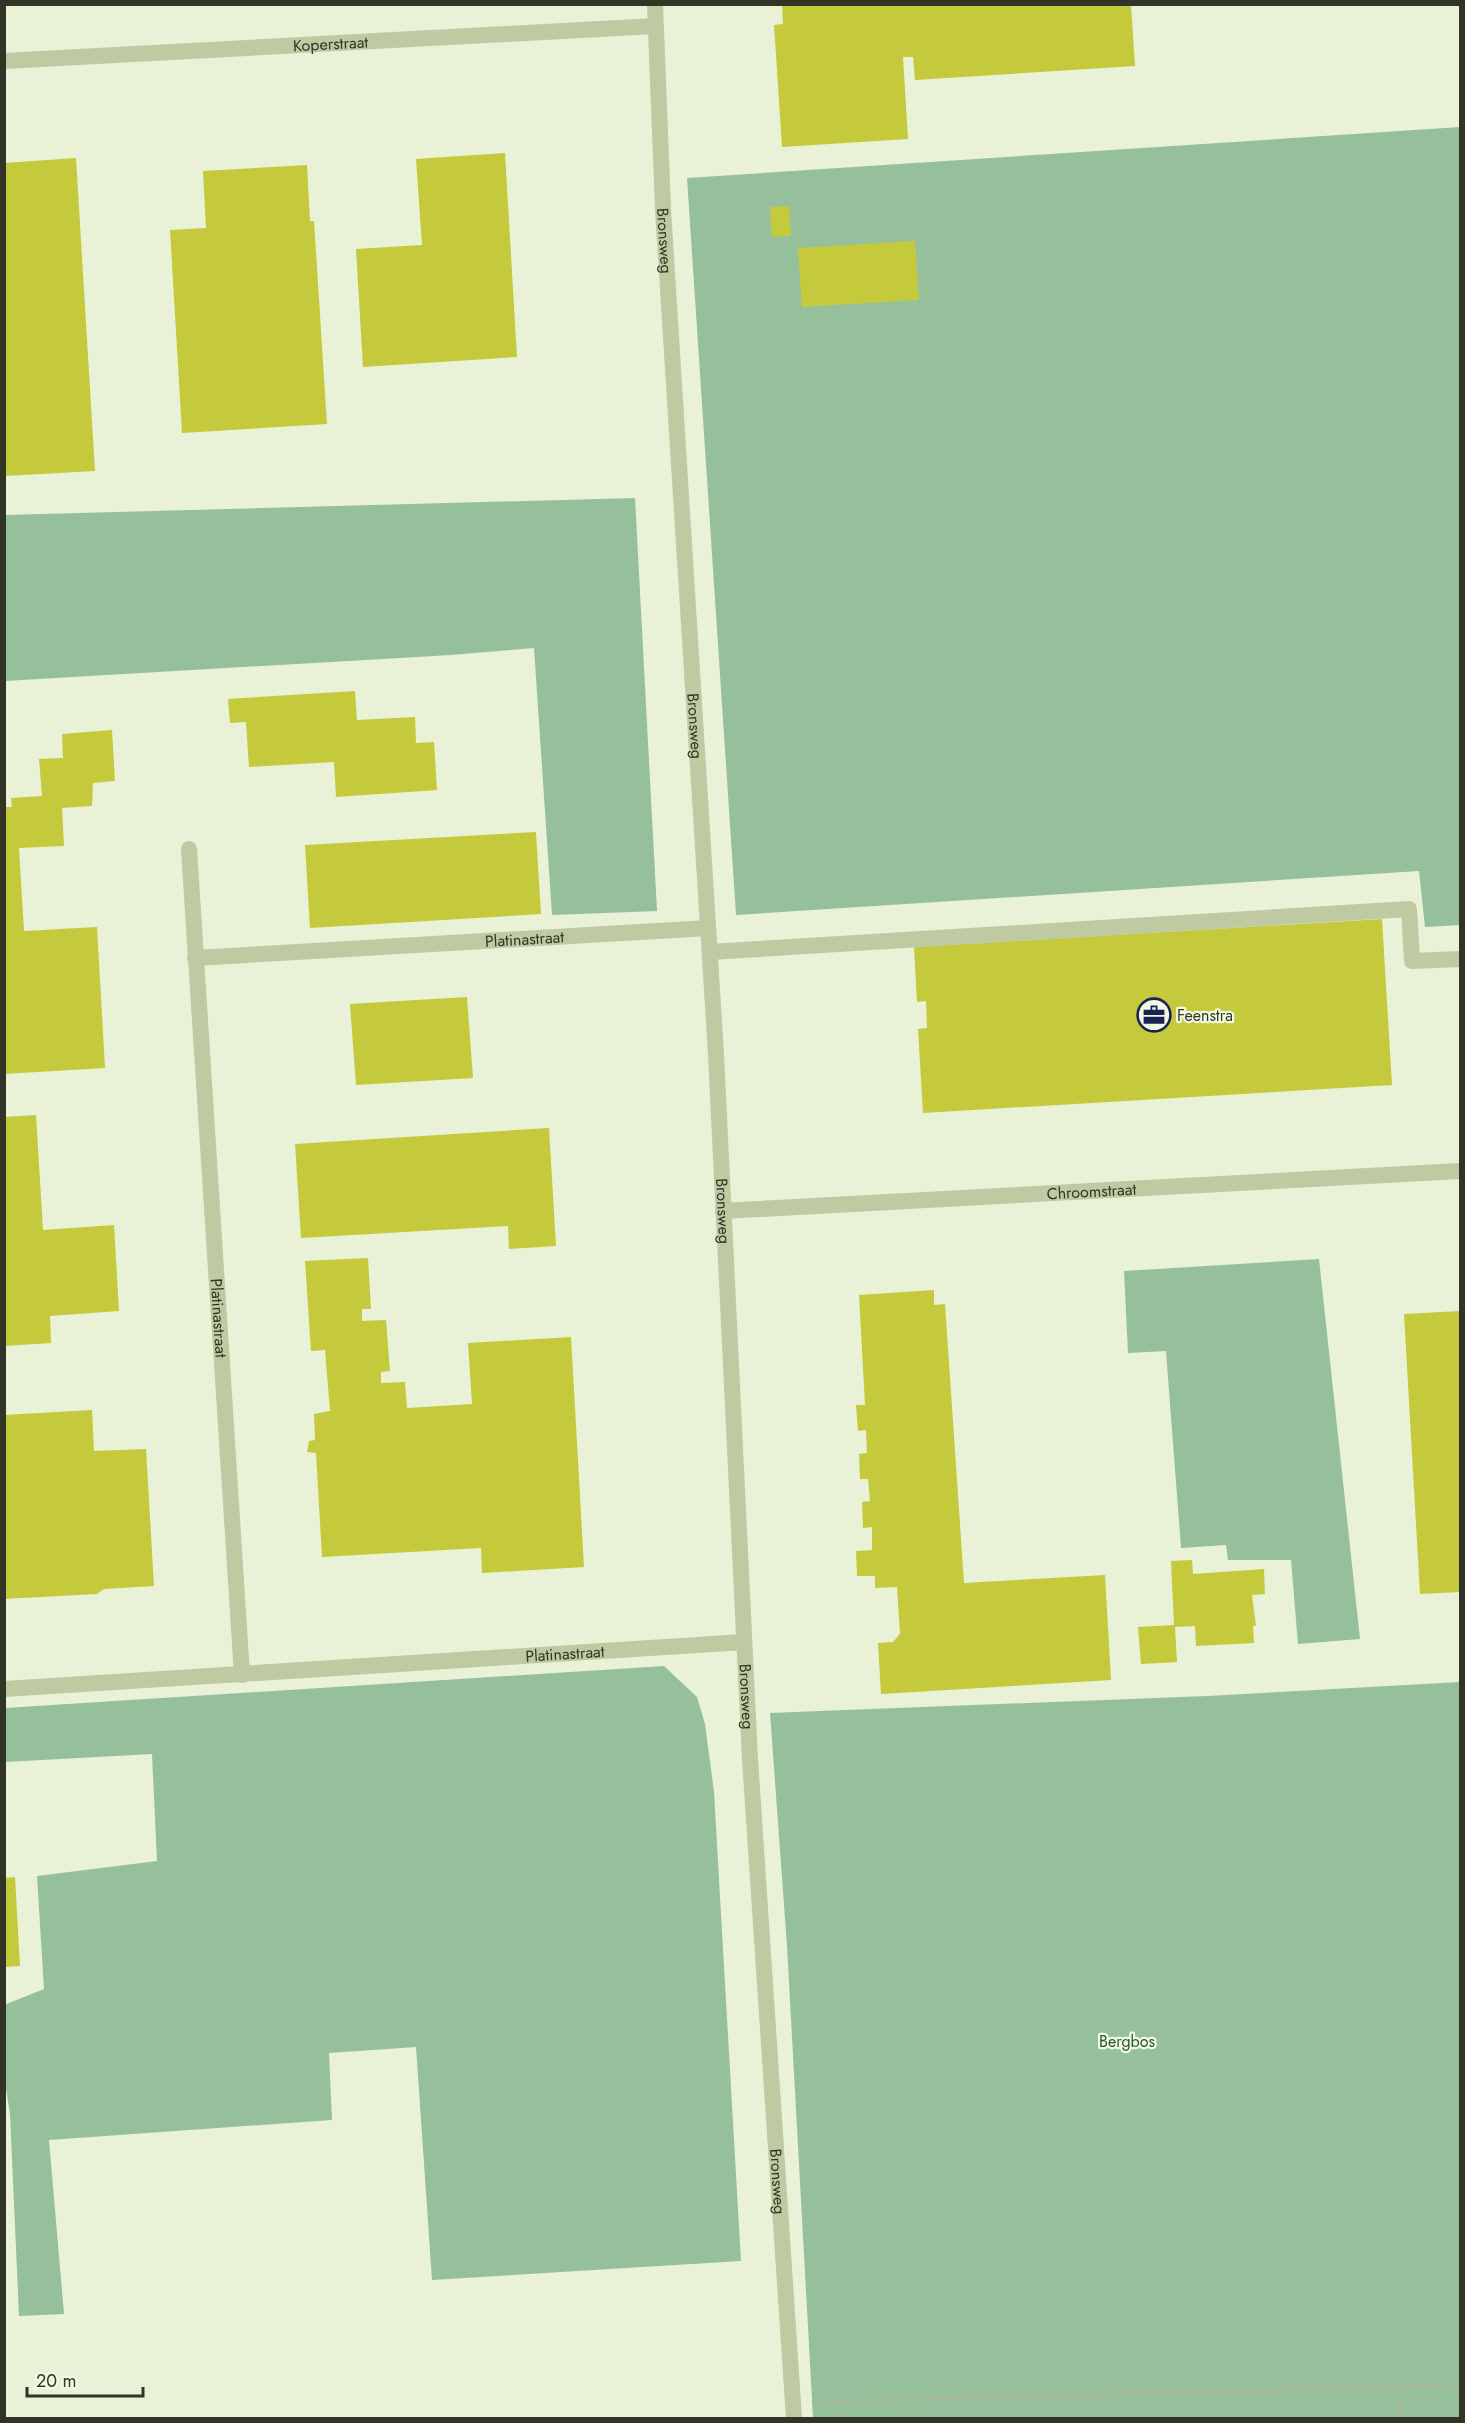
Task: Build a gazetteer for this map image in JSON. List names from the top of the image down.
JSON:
{
  "streets": {
    "street": [
      "Koperstraat",
      "Bronsweg",
      "Platinastraat",
      "Chroomstraat"
    ]
  },
  "crossings": [
    ["Koperstraat", "Bronsweg"],
    ["Bronsweg", "Platinastraat"],
    ["Bronsweg", "Chroomstraat"]
  ],
  "parks": ["Bergbos"],
  "places": {
    "office": ["Feenstra"]
  },
  "scale_bar": "20 m"
}
